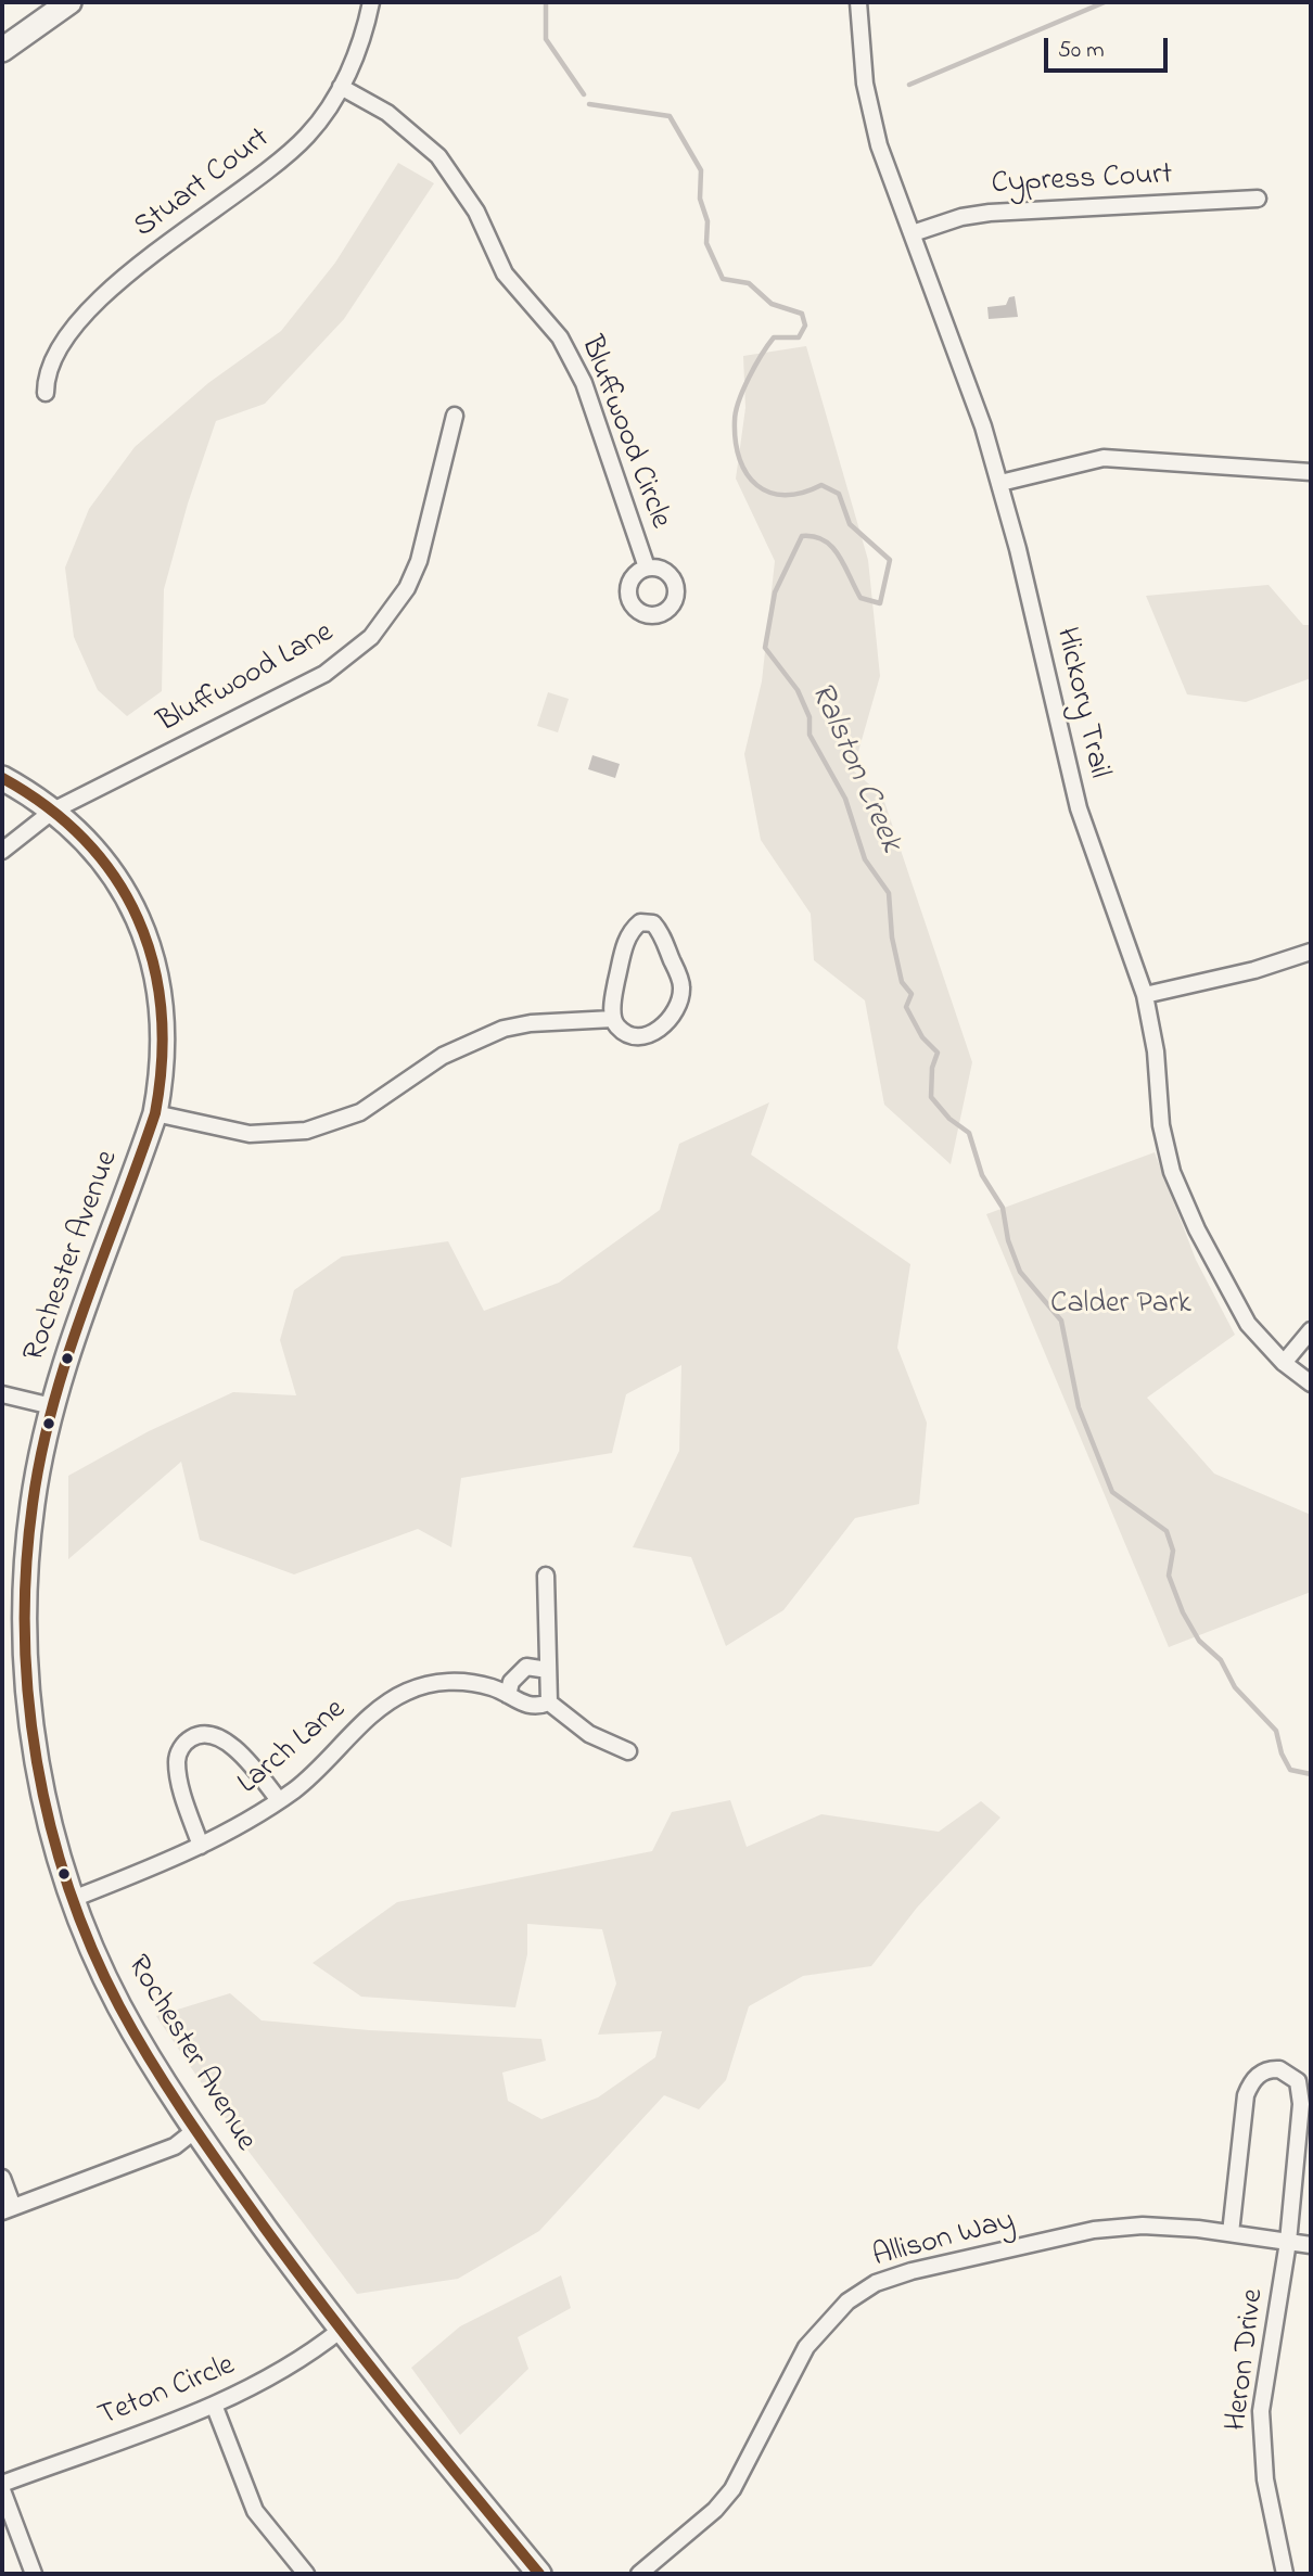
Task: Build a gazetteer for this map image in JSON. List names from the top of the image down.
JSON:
{
  "streets": {
    "main road": ["Rochester Avenue"],
    "street": [
      "Cypress Court",
      "Stuart Court",
      "Bluffwood Circle",
      "Bluffwood Lane",
      "Hickory Trail",
      "Larch Lane",
      "Allison Way",
      "Heron Drive",
      "Teton Circle"
    ]
  },
  "crossings": [
    ["Cypress Court", "Hickory Trail"],
    ["Stuart Court", "Bluffwood Circle"],
    ["Bluffwood Lane", "Rochester Avenue"],
    ["Rochester Avenue", "Larch Lane"],
    ["Rochester Avenue", "Teton Circle"],
    ["Allison Way", "Heron Drive"]
  ],
  "water": ["Ralston Creek"],
  "parks": ["Calder Park"],
  "scale_bar": "50 m"
}
